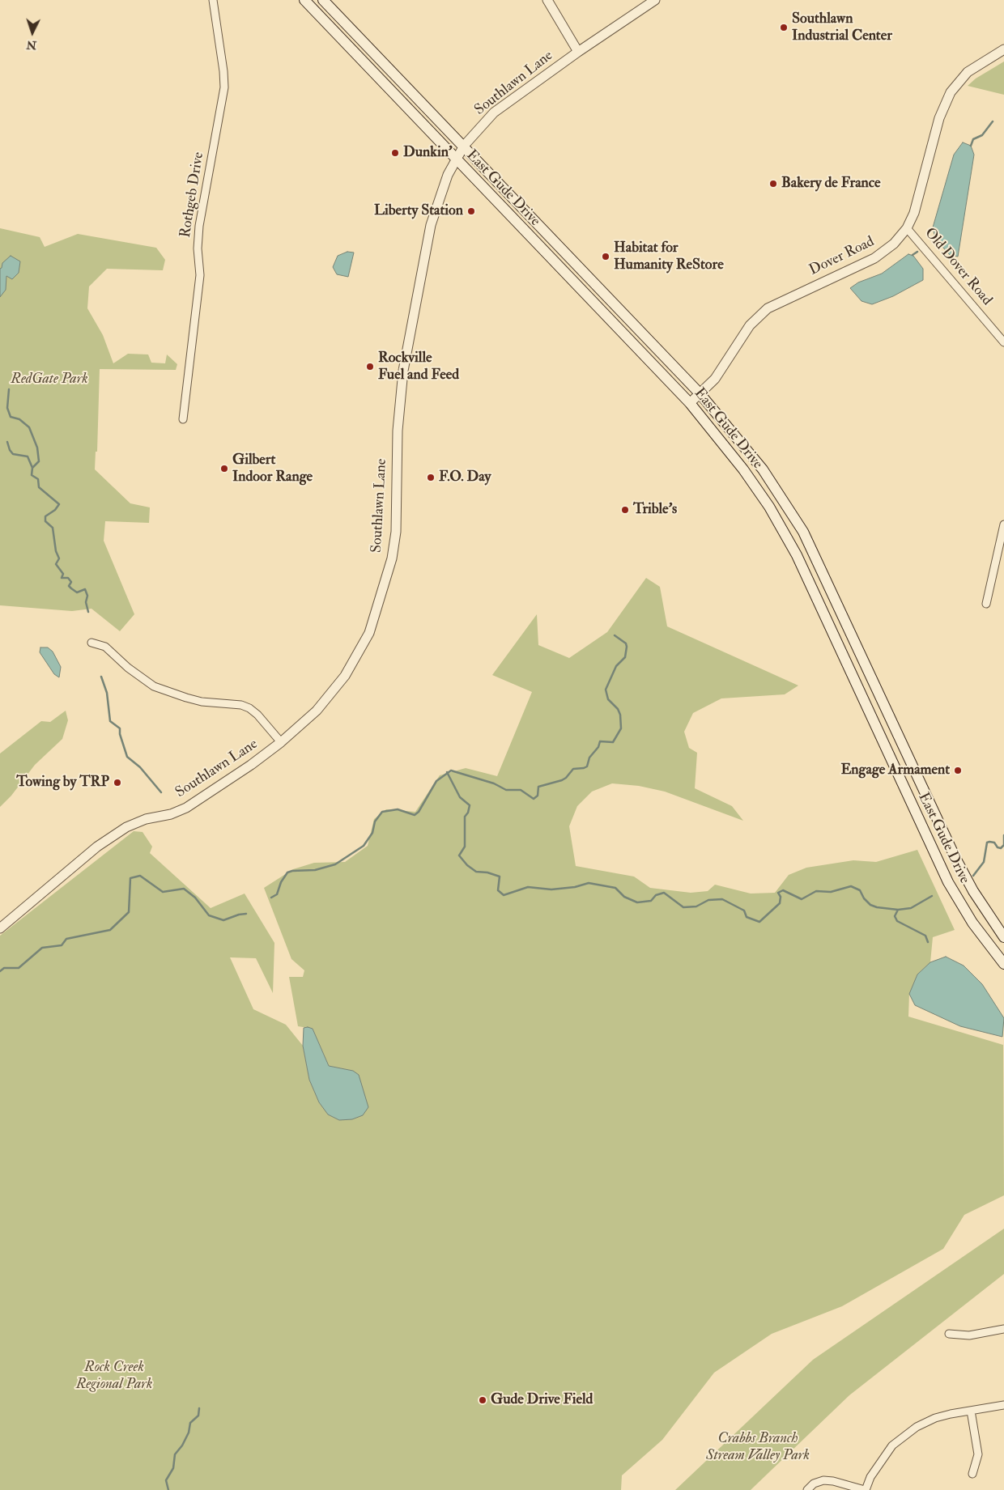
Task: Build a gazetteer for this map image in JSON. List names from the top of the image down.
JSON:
{
  "streets": {
    "main road": ["East Gude Drive"],
    "street": [
      "Southlawn Lane",
      "Rothgeb Drive",
      "Dover Road",
      "Old Dover Road"
    ]
  },
  "crossings": [
    ["Southlawn Lane", "East Gude Drive"],
    ["East Gude Drive", "Dover Road"],
    ["Dover Road", "Old Dover Road"]
  ],
  "parks": ["RedGate Park", "Rock Creek Regional Park", "Crabbs Branch Stream Valley Park"],
  "places": [
    "Southlawn Industrial Center",
    "Dunkin'",
    "Bakery de France",
    "Liberty Station",
    "Habitat for Humanity ReStore",
    "Rockville Fuel and Feed",
    "Gilbert Indoor Range",
    "F.O. Day",
    "Trible's",
    "Engage Armament",
    "Towing by TRP",
    "Gude Drive Field"
  ],
  "north": "bottom"
}
